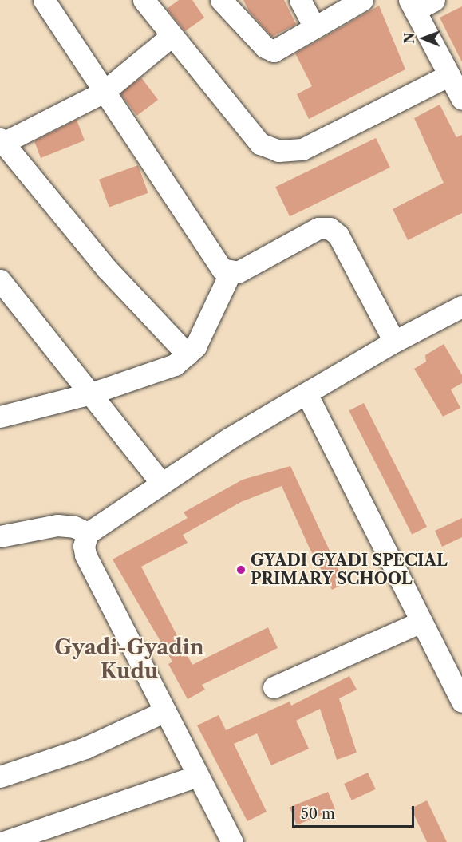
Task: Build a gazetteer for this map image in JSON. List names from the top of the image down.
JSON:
{
  "districts": ["Gyadi-Gyadin Kudu"],
  "places": ["GYADI GYADI SPECIAL PRIMARY SCHOOL"],
  "scale_bar": "50 m",
  "north": "left"
}
